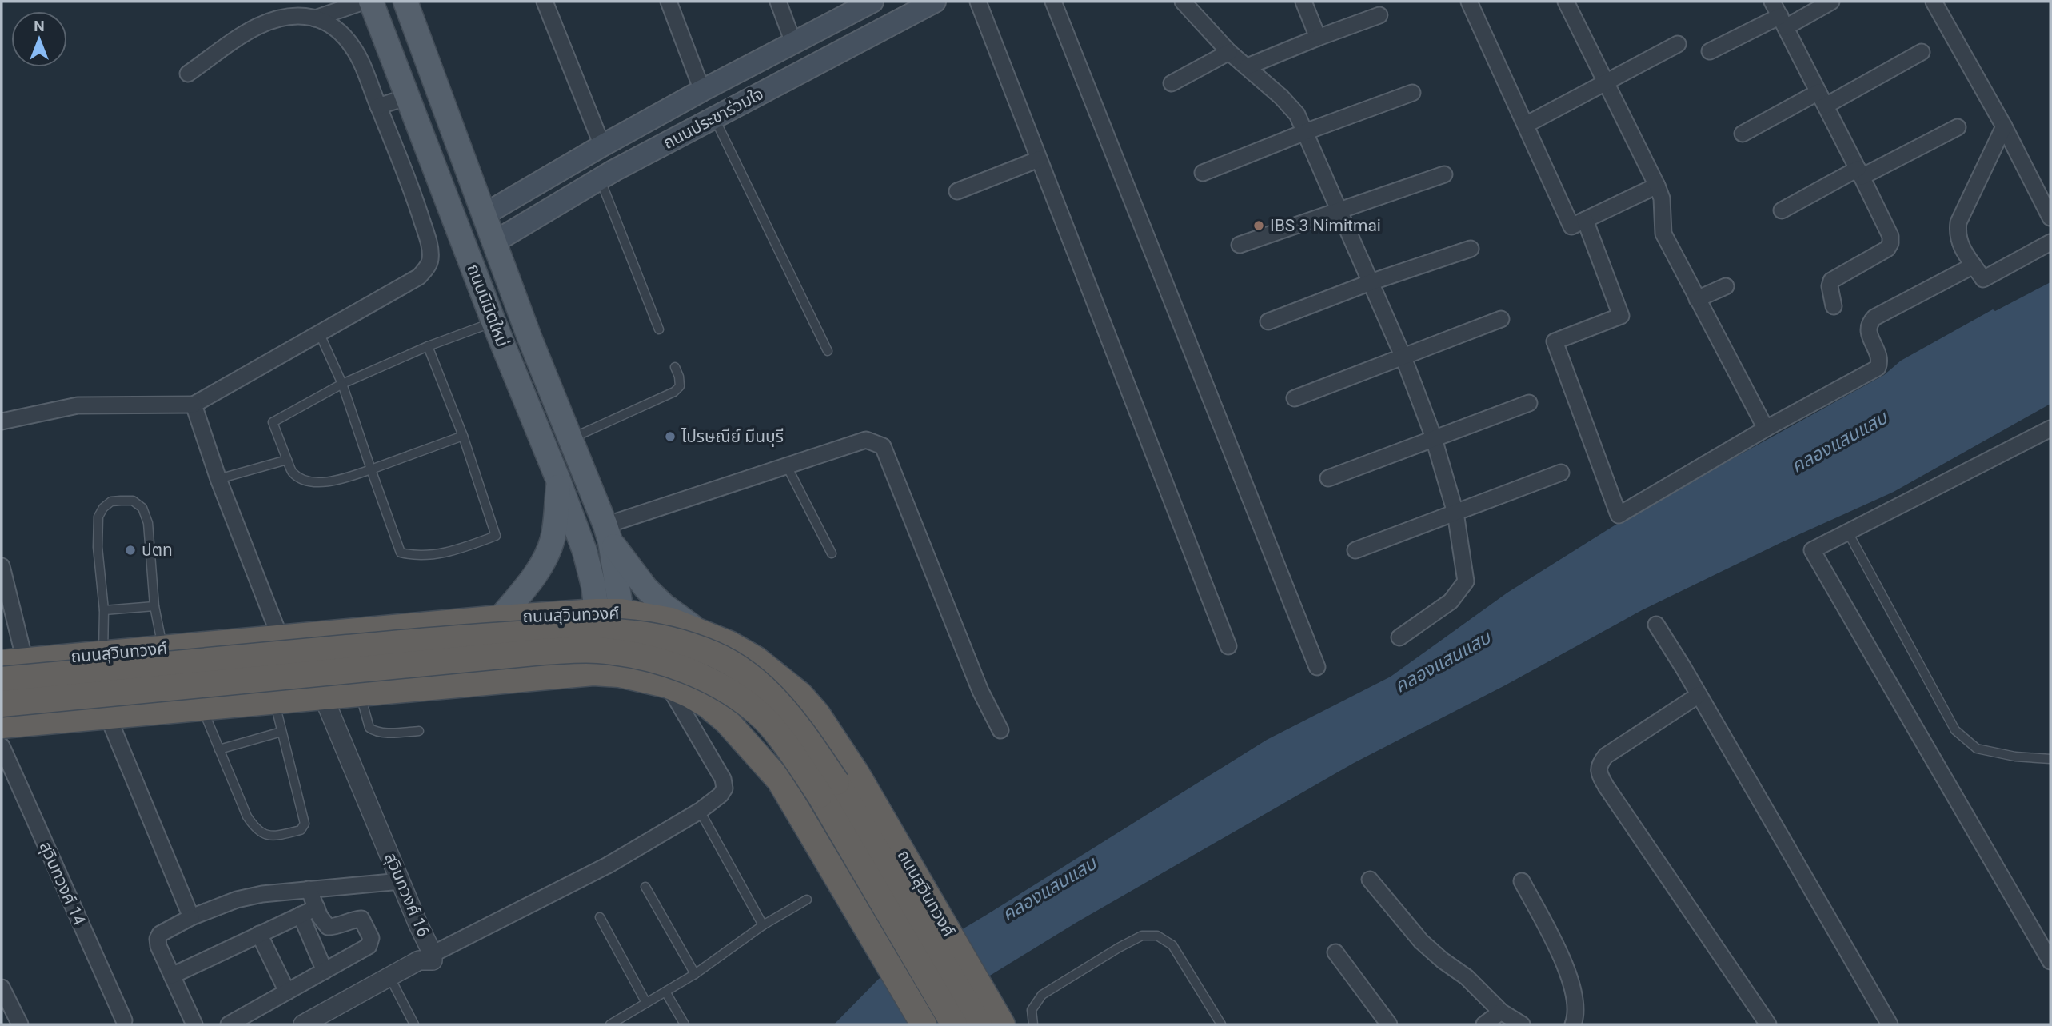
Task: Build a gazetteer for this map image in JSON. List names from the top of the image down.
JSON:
{
  "streets": {
    "highway": ["ถนนสุวินทวงศ์"],
    "main road": ["ถนนประชาร่วมใจ", "ถนนนิมิตใหม่"],
    "street": ["สุวินทวงศ์ 14", "สุวินทวงศ์ 16"]
  },
  "crossings": [
    ["ถนนประชาร่วมใจ", "ถนนนิมิตใหม่"],
    ["ถนนนิมิตใหม่", "ถนนสุวินทวงศ์"]
  ],
  "water": ["คลองแสนแสบ"],
  "places": ["IBS 3 Nimitmai", "ไปรษณีย์ มีนบุรี", "ปตท"],
  "north": "top"
}
